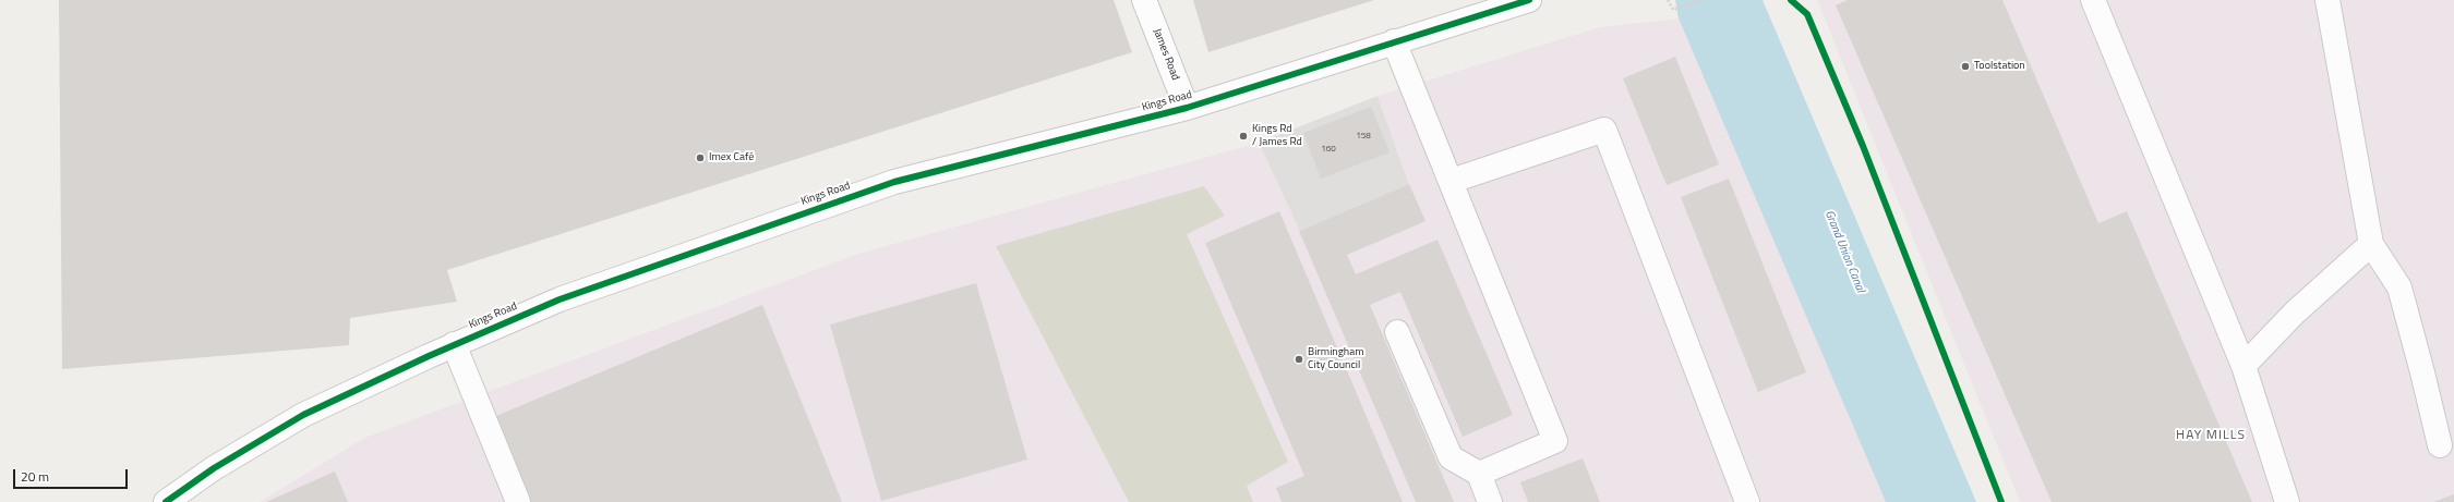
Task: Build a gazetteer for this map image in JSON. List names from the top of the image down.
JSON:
{
  "streets": {
    "street": ["James Road", "Kings Road"]
  },
  "crossings": [
    ["James Road", "Kings Road"]
  ],
  "districts": ["HAY MILLS"],
  "water": ["Grand Union Canal"],
  "places": [
    "Toolstation",
    "Kings Rd / James Rd",
    "Imex Café",
    "Birmingham City Council"
  ],
  "house_numbers": ["158", "160"],
  "scale_bar": "20 m"
}
